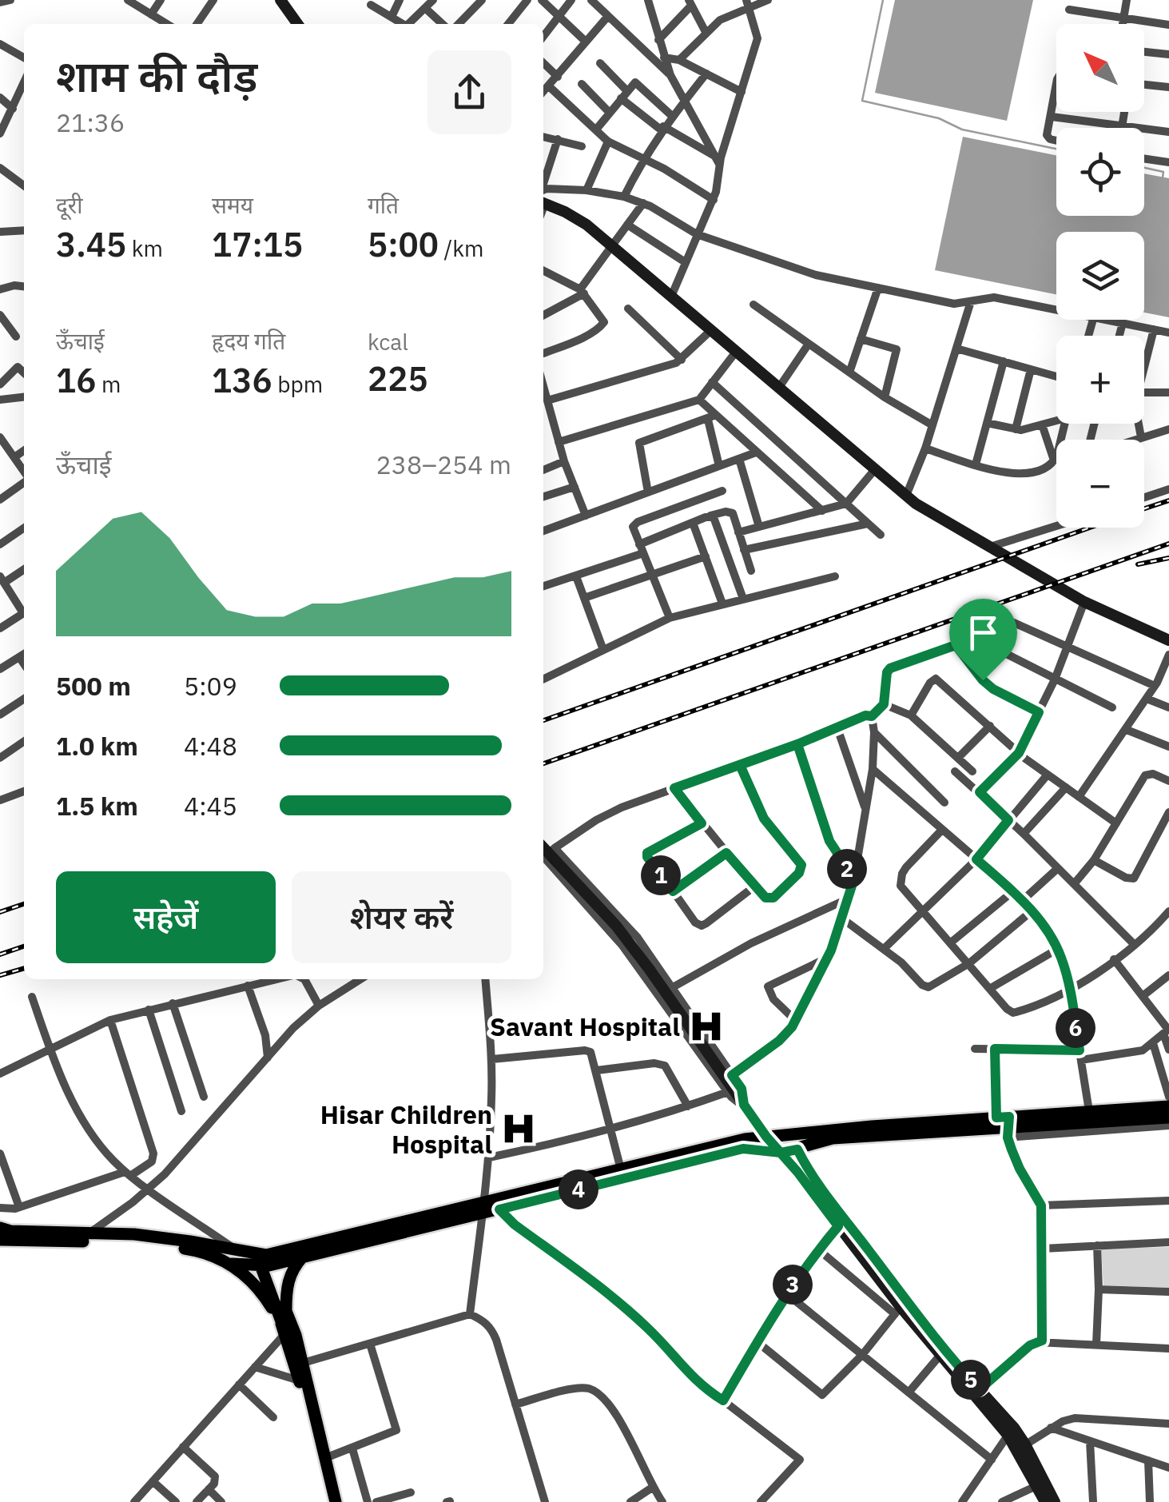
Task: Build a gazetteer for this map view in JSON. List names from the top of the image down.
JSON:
{
  "places": {
    "hospital": ["Savant Hospital", "Hisar Children Hospital"]
  },
  "north": "top left",
  "page": {
    "map_buttons": ["+", "−"],
    "heading": ["शाम की दौड़", "21:36"],
    "stats": [
      ["दूरी", "3.45 km"],
      ["समय", "17:15"],
      ["गति", "5:00 /km"],
      ["ऊँचाई", "16 m"],
      ["हृदय गति", "136 bpm"],
      ["kcal", "225"]
    ],
    "chart": ["ऊँचाई", "238–254 m"],
    "list": [
      {
        "name": "500 m",
        "note": "5:09"
      },
      {
        "name": "1.0 km",
        "note": "4:48"
      },
      {
        "name": "1.5 km",
        "note": "4:45"
      }
    ],
    "pins": [
      "2",
      "1",
      "6",
      "4",
      "3",
      "5"
    ],
    "buttons": ["सहेजें", "शेयर करें"]
  }
}
